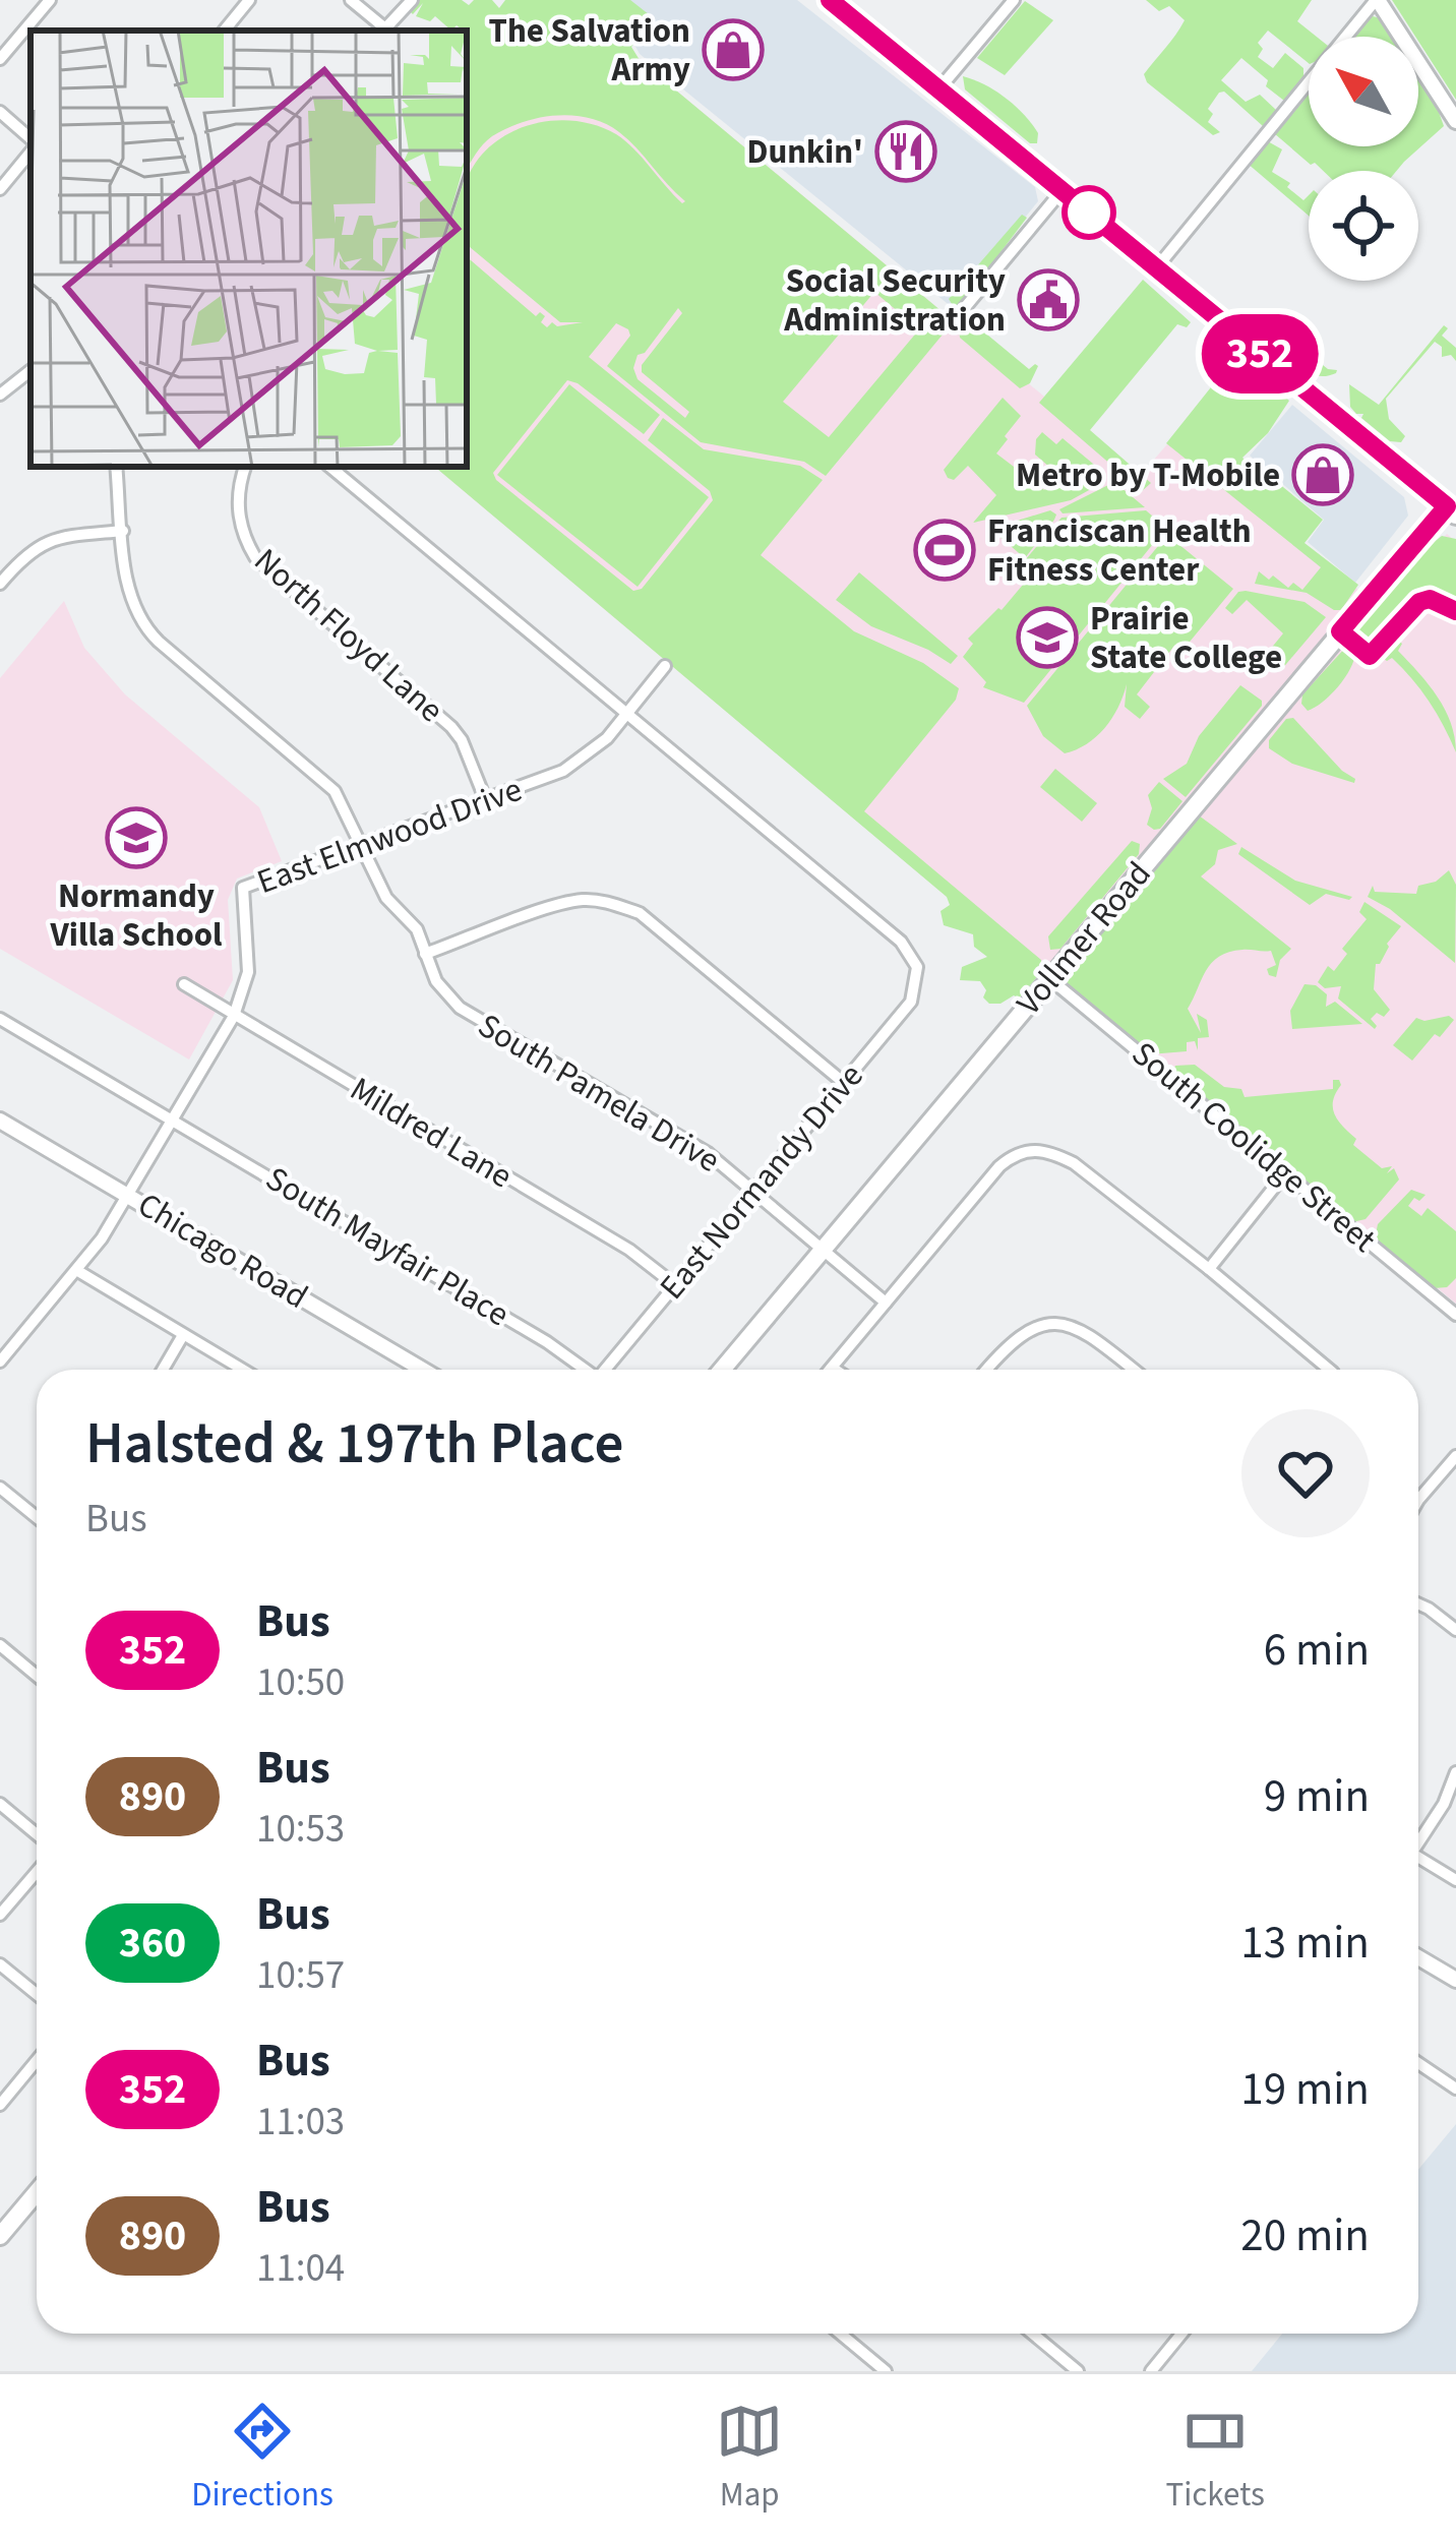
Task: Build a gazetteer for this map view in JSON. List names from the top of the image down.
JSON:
{
  "streets": {
    "main road": ["Vollmer Road"],
    "street": [
      "North Floyd Lane",
      "East Elmwood Drive",
      "South Pamela Drive",
      "Mildred Lane",
      "South Coolidge Street",
      "East Normandy Drive",
      "South Mayfair Place",
      "Chicago Road"
    ]
  },
  "crossings": [
    ["North Floyd Lane", "East Elmwood Drive"],
    ["East Elmwood Drive", "South Pamela Drive"],
    ["East Elmwood Drive", "Mildred Lane"],
    ["East Elmwood Drive", "East Normandy Drive"],
    ["East Elmwood Drive", "South Mayfair Place"],
    ["East Elmwood Drive", "Chicago Road"],
    ["Vollmer Road", "South Pamela Drive"],
    ["Vollmer Road", "South Coolidge Street"],
    ["South Pamela Drive", "East Normandy Drive"],
    ["Mildred Lane", "East Normandy Drive"]
  ],
  "places": {
    "shop": ["The Salvation Army", "Metro by T-Mobile"],
    "restaurant": ["Dunkin'"],
    "public building": ["Social Security Administration"],
    "sports": ["Franciscan Health Fitness Center"],
    "school or university": ["Prairie State College", "Normandy Villa School"]
  },
  "lines": ["bus line 352"],
  "north": "top left",
  "page": {
    "on_map": "352",
    "heading": ["Halsted & 197th Place", "Bus"],
    "list": [
      {
        "mark": "352",
        "name": "Bus",
        "note": "10:50",
        "value": "6 min"
      },
      {
        "mark": "890",
        "name": "Bus",
        "note": "10:53",
        "value": "9 min"
      },
      {
        "mark": "360",
        "name": "Bus",
        "note": "10:57",
        "value": "13 min"
      },
      {
        "mark": "352",
        "name": "Bus",
        "note": "11:03",
        "value": "19 min"
      },
      {
        "mark": "890",
        "name": "Bus",
        "note": "11:04",
        "value": "20 min"
      }
    ],
    "tabs": ["Directions", "Map", "Tickets"]
  }
}
